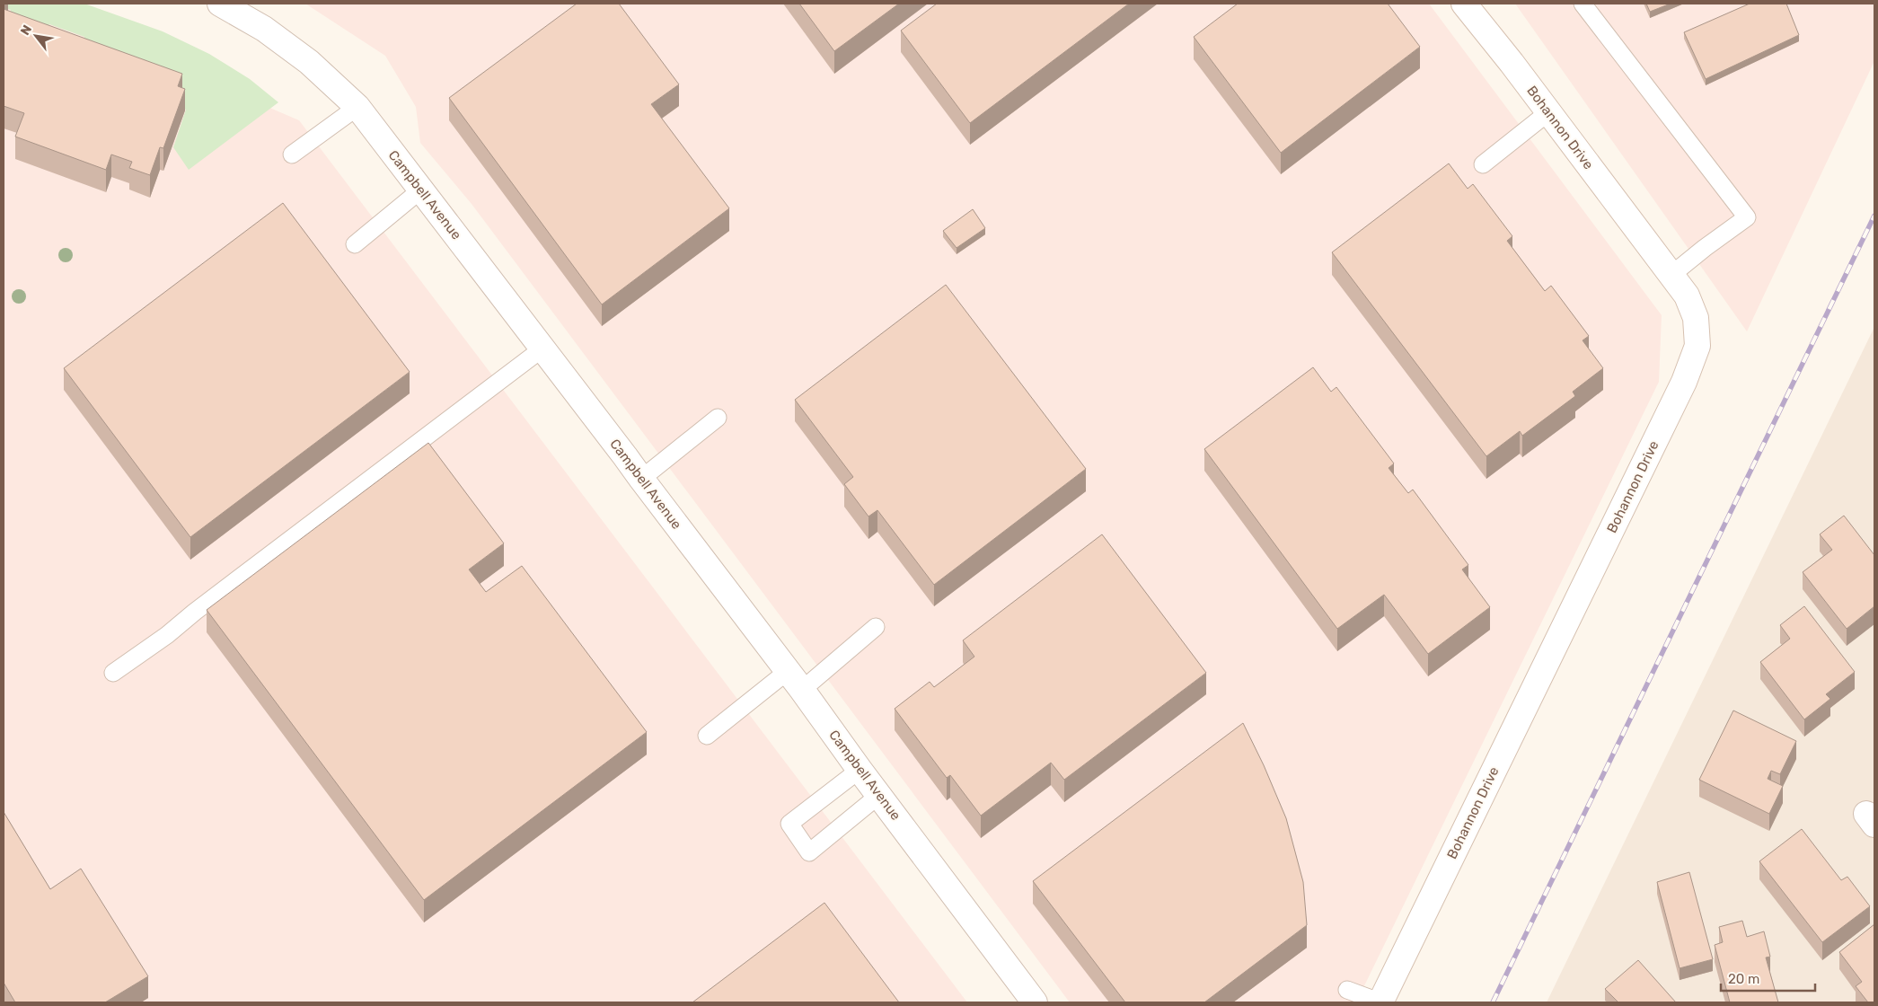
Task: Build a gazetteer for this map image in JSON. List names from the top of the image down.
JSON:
{
  "streets": {
    "street": ["Bohannon Drive", "Campbell Avenue"]
  },
  "scale_bar": "20 m",
  "north": "top left"
}
